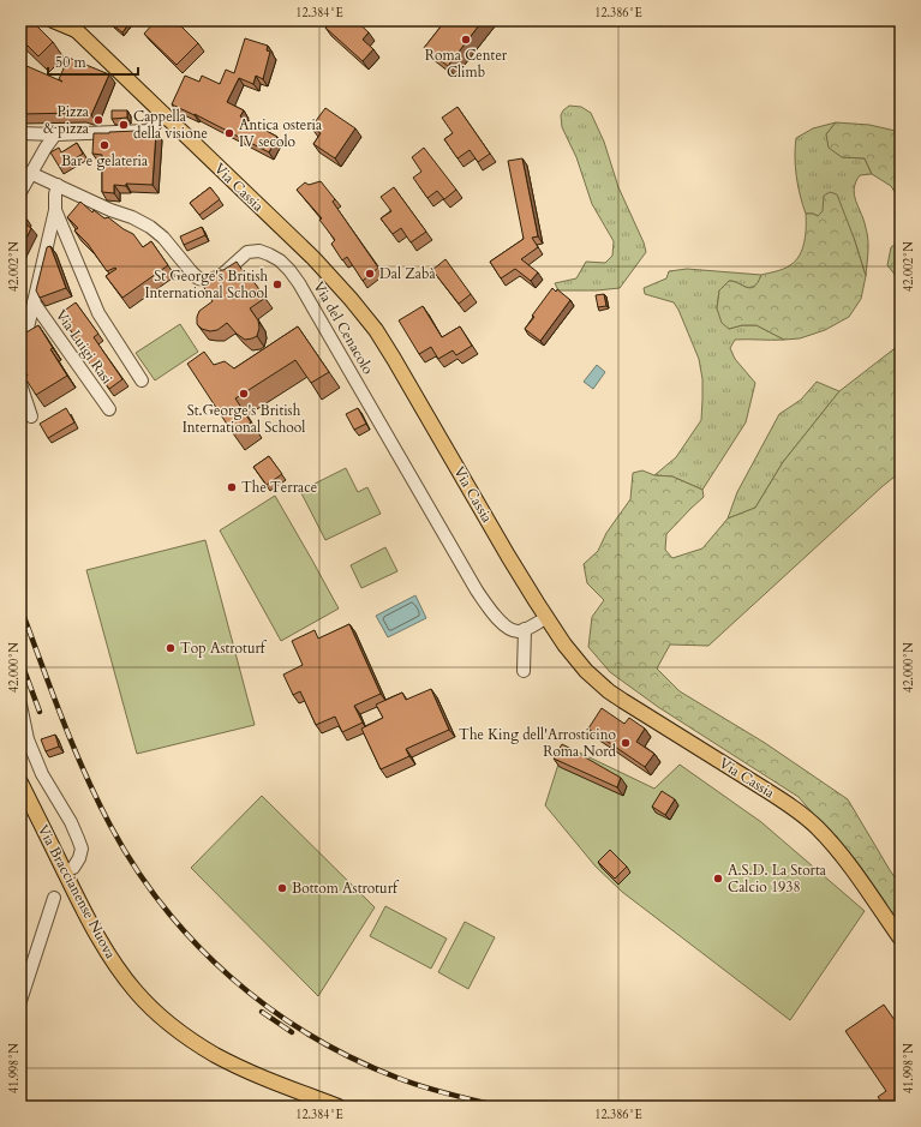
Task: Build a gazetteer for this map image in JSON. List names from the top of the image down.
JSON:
{
  "streets": {
    "main road": ["Via Cassia", "Via Braccianense Nuova"],
    "street": ["Via del Cenacolo", "Via Luigi Rasi"]
  },
  "places": [
    "Roma Center Climb",
    "Pizza & pizza",
    "Cappella della visione",
    "Antica osteria IV secolo",
    "Bar e gelateria",
    "Dal Zabà",
    "St George's British International School",
    "St.George's British International School",
    "The Terrace",
    "Top Astroturf",
    "The King dell'Arrosticino Roma Nord",
    "A.S.D. La Storta Calcio 1938",
    "Bottom Astroturf"
  ],
  "scale_bar": "50 m",
  "coordinates": [
    "12.384°E",
    "12.386°E",
    "42.002°N",
    "42.000°N",
    "41.998°N"
  ]
}
